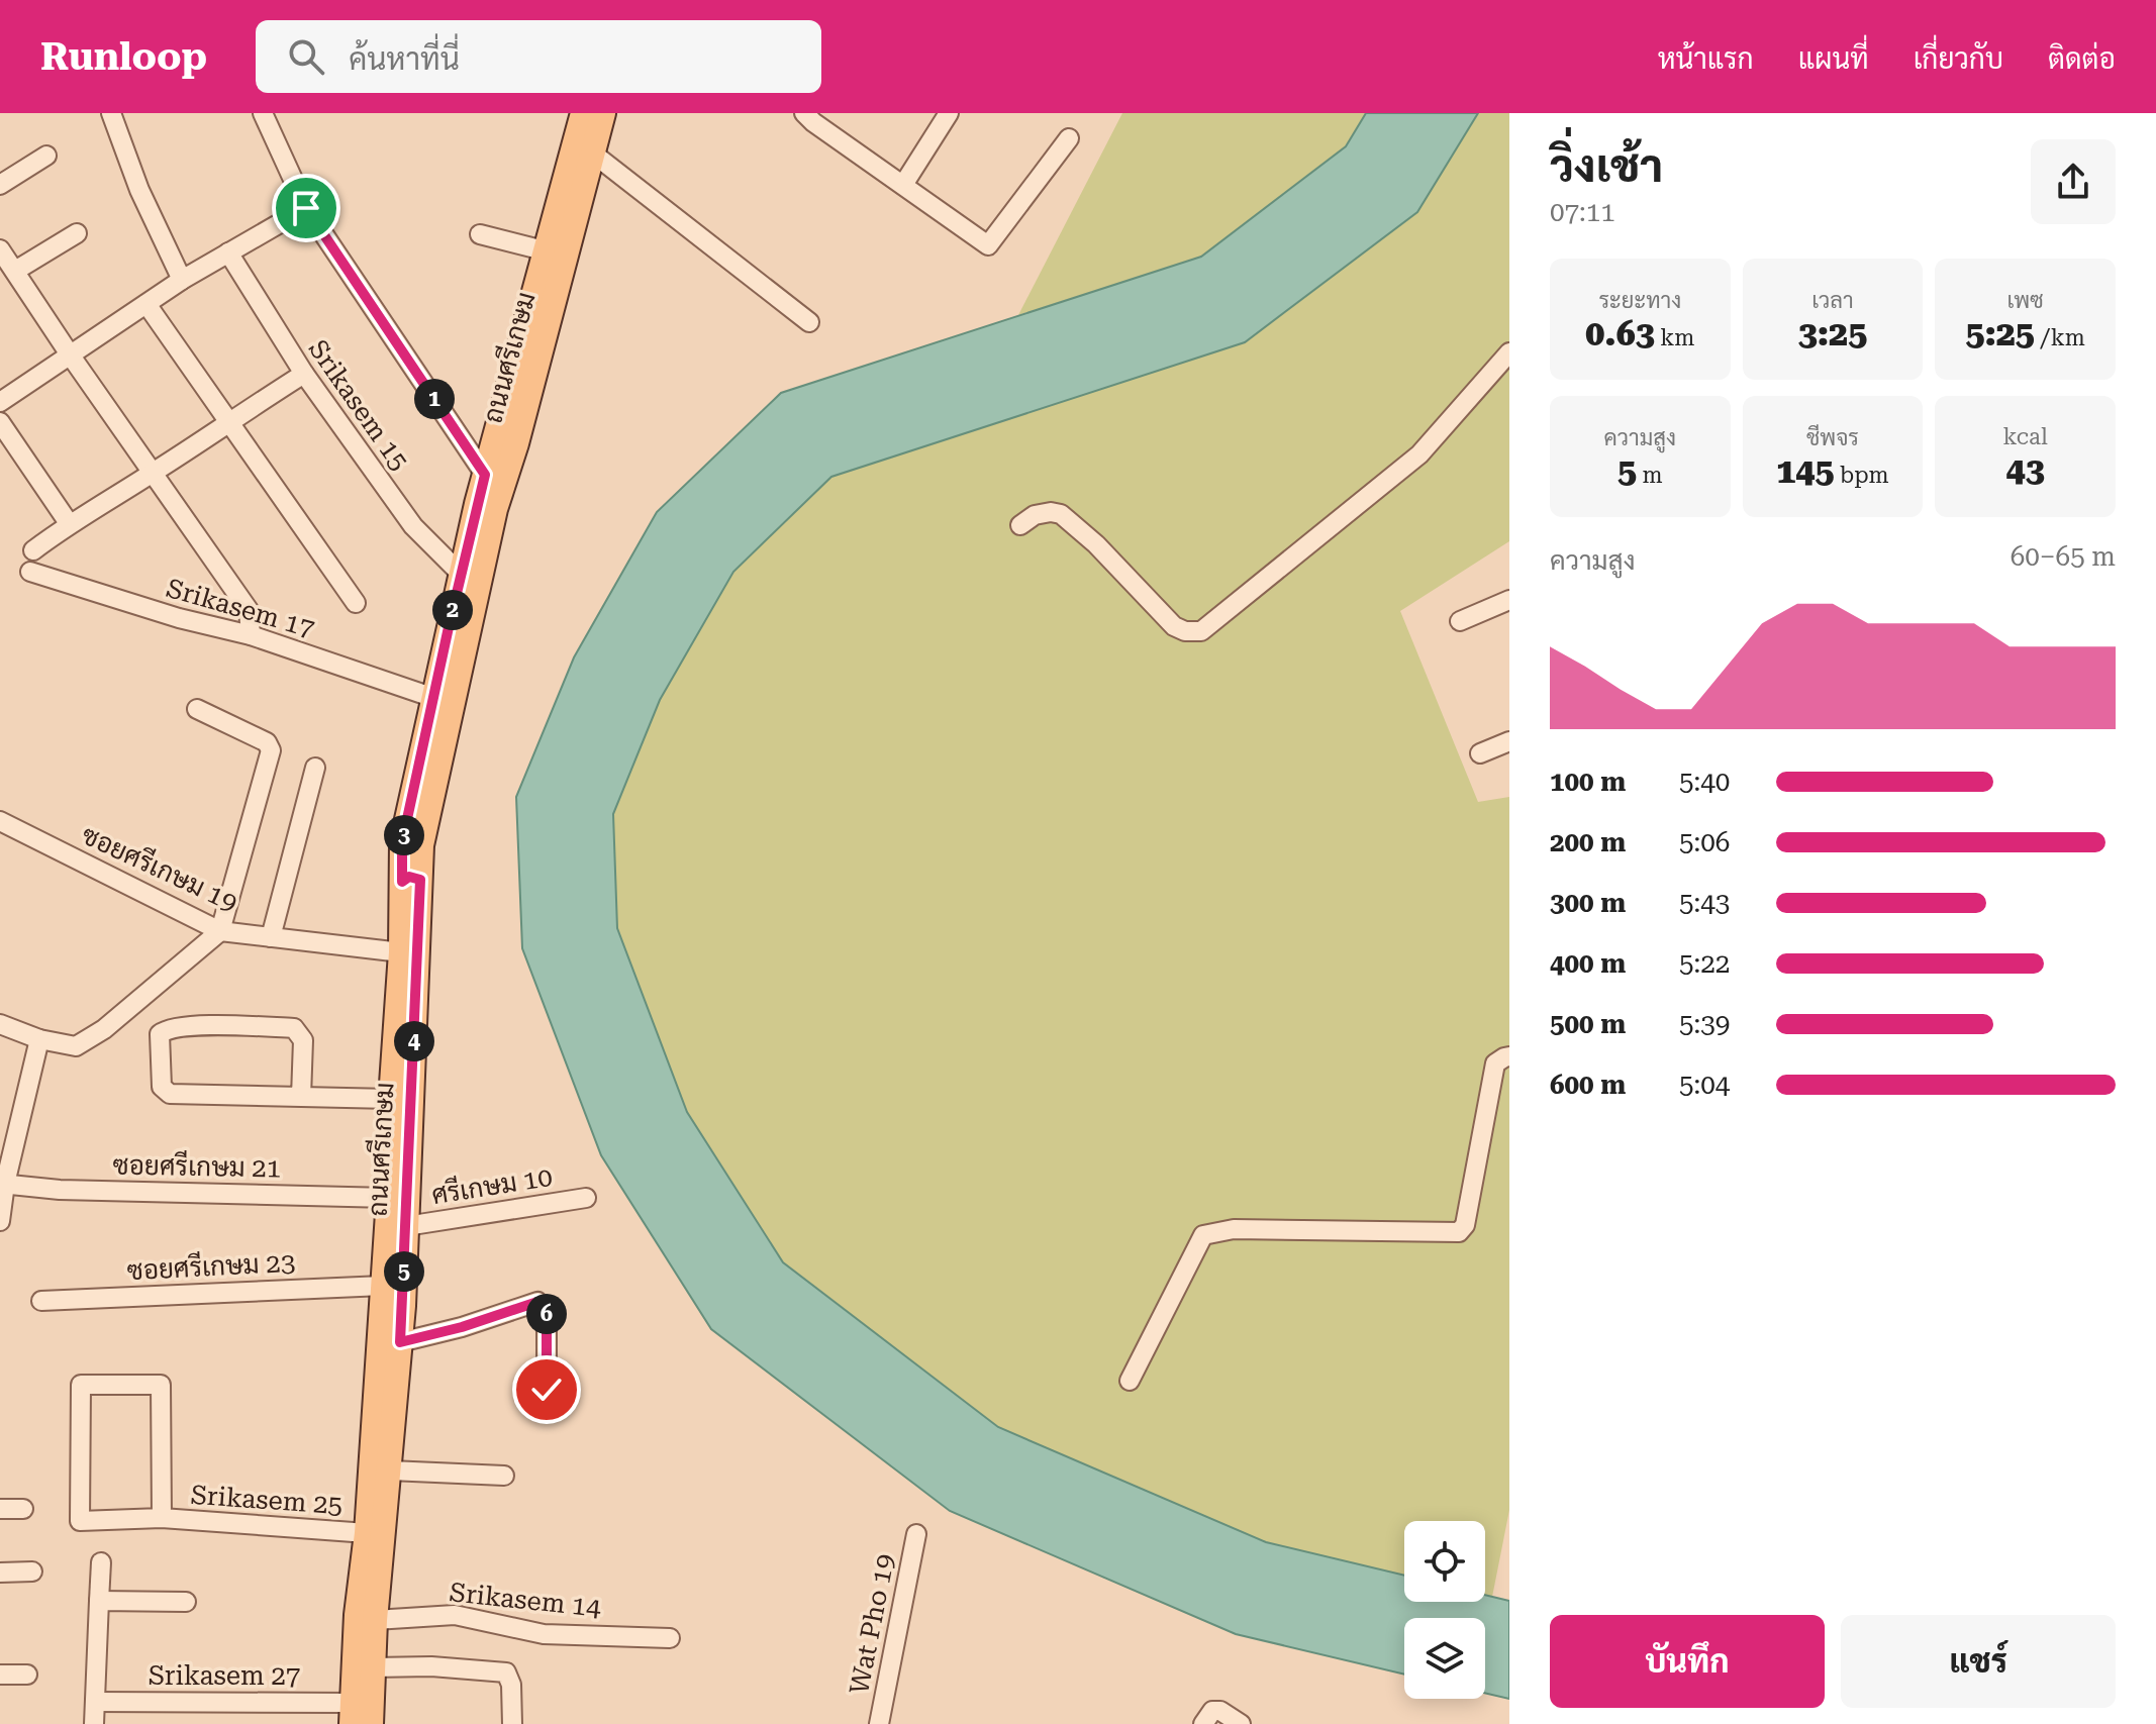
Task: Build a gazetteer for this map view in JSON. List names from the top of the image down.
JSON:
{
  "streets": {
    "main road": ["ถนนศรีเกษม"],
    "street": [
      "Srikasem 15",
      "Srikasem 17",
      "ซอยศรีเกษม 19",
      "ซอยศรีเกษม 21",
      "ศรีเกษม 10",
      "ซอยศรีเกษม 23",
      "Srikasem 25",
      "Srikasem 14",
      "Wat Pho 19",
      "Srikasem 27"
    ]
  },
  "crossings": [
    ["ถนนศรีเกษม", "Srikasem 15"],
    ["ถนนศรีเกษม", "Srikasem 17"],
    ["ถนนศรีเกษม", "ซอยศรีเกษม 19"],
    ["ถนนศรีเกษม", "ซอยศรีเกษม 21"],
    ["ถนนศรีเกษม", "ศรีเกษม 10"],
    ["ถนนศรีเกษม", "ซอยศรีเกษม 23"],
    ["ถนนศรีเกษม", "Srikasem 25"],
    ["ถนนศรีเกษม", "Srikasem 14"],
    ["ถนนศรีเกษม", "Srikasem 27"]
  ],
  "page": {
    "header": "Runloop",
    "search": "ค้นหาที่นี่",
    "nav": [
      "หน้าแรก",
      "แผนที่",
      "เกี่ยวกับ",
      "ติดต่อ"
    ],
    "heading": ["วิ่งเช้า", "07:11"],
    "stats": [
      ["ระยะทาง", "0.63 km"],
      ["เวลา", "3:25"],
      ["เพซ", "5:25 /km"],
      ["ความสูง", "5 m"],
      ["ชีพจร", "145 bpm"],
      ["kcal", "43"]
    ],
    "pins": [
      "1",
      "2",
      "3",
      "4",
      "5",
      "6"
    ],
    "chart": ["ความสูง", "60–65 m"],
    "list": [
      {
        "name": "100 m",
        "note": "5:40"
      },
      {
        "name": "200 m",
        "note": "5:06"
      },
      {
        "name": "300 m",
        "note": "5:43"
      },
      {
        "name": "400 m",
        "note": "5:22"
      },
      {
        "name": "500 m",
        "note": "5:39"
      },
      {
        "name": "600 m",
        "note": "5:04"
      }
    ],
    "buttons": ["บันทึก", "แชร์"]
  }
}
